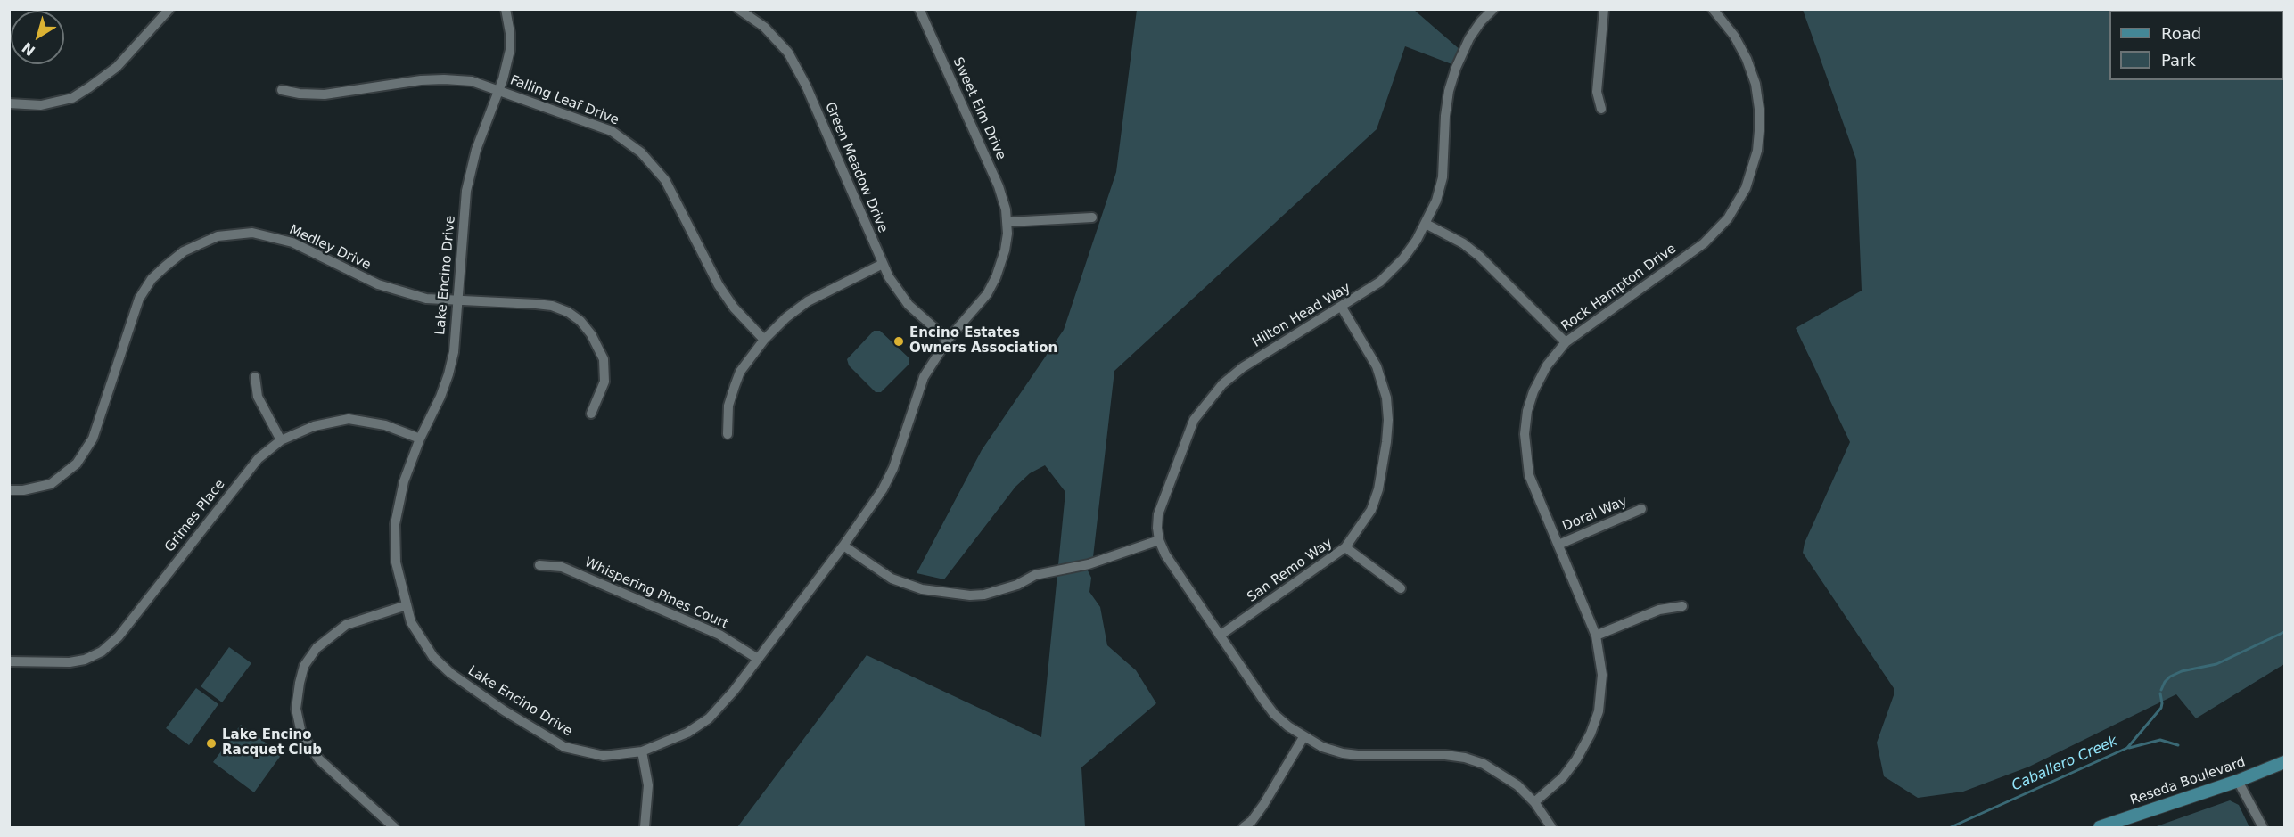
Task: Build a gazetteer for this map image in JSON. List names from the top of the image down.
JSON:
{
  "streets": {
    "main road": ["Reseda Boulevard"],
    "street": [
      "Falling Leaf Drive",
      "Sweet Elm Drive",
      "Green Meadow Drive",
      "Medley Drive",
      "Lake Encino Drive",
      "Rock Hampton Drive",
      "Hilton Head Way",
      "Doral Way",
      "Grimes Place",
      "San Remo Way",
      "Whispering Pines Court"
    ]
  },
  "crossings": [
    ["Falling Leaf Drive", "Lake Encino Drive"],
    ["Sweet Elm Drive", "Lake Encino Drive"],
    ["Green Meadow Drive", "Lake Encino Drive"],
    ["Medley Drive", "Lake Encino Drive"],
    ["Lake Encino Drive", "Grimes Place"],
    ["Lake Encino Drive", "Whispering Pines Court"],
    ["Rock Hampton Drive", "Hilton Head Way"],
    ["Rock Hampton Drive", "Doral Way"],
    ["Hilton Head Way", "San Remo Way"]
  ],
  "water": ["Caballero Creek"],
  "places": ["Encino Estates Owners Association", "Lake Encino Racquet Club"],
  "legend": ["Road", "Park"],
  "north": "bottom left"
}
